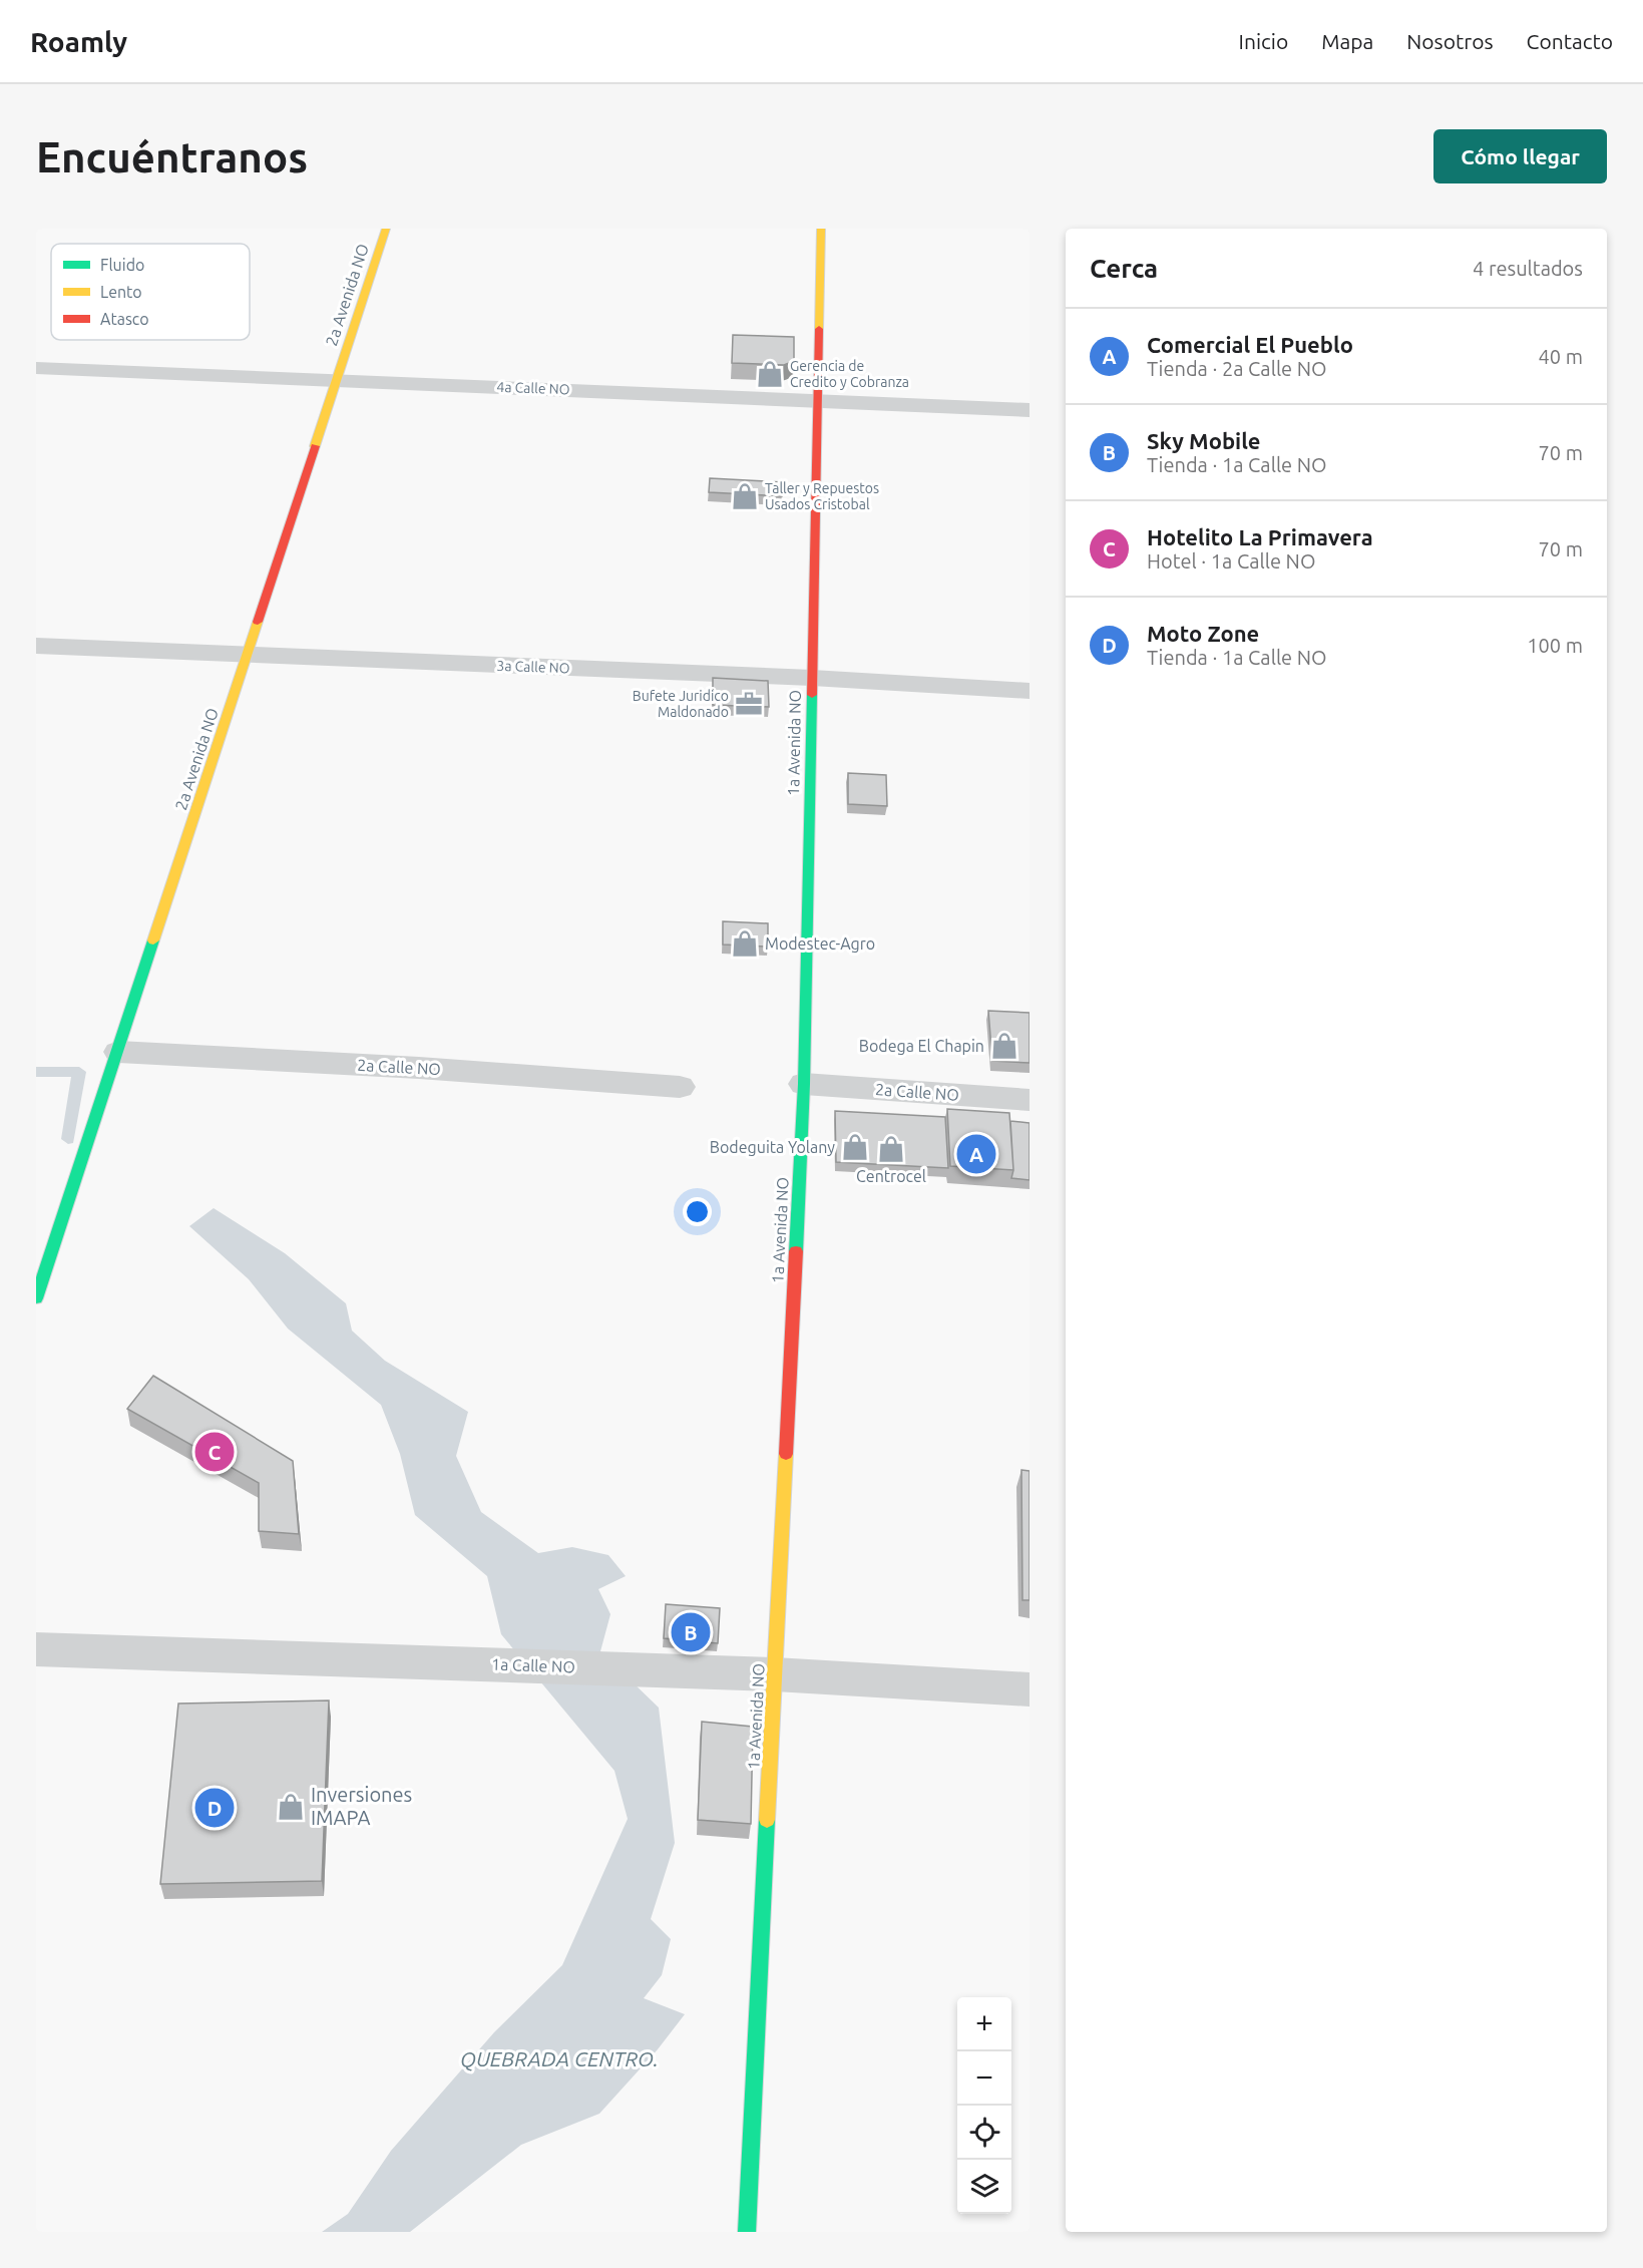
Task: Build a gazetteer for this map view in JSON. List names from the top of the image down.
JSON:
{
  "streets": {
    "street": [
      "2a Avenida NO",
      "4a Calle NO",
      "3a Calle NO",
      "1a Avenida NO",
      "2a Calle NO",
      "1a Calle NO"
    ]
  },
  "crossings": [
    ["2a Avenida NO", "4a Calle NO"],
    ["2a Avenida NO", "3a Calle NO"],
    ["2a Avenida NO", "2a Calle NO"],
    ["4a Calle NO", "1a Avenida NO"],
    ["3a Calle NO", "1a Avenida NO"],
    ["1a Avenida NO", "2a Calle NO"],
    ["1a Avenida NO", "1a Calle NO"]
  ],
  "water": ["QUEBRADA CENTRO."],
  "places": {
    "shop": [
      "Gerencia de Credito y Cobranza",
      "Taller y Repuestos Usados Cristobal",
      "Modestec-Agro",
      "Bodega El Chapin",
      "Bodeguita Yolany",
      "Centrocel",
      "Inversiones IMAPA"
    ],
    "office": ["Bufete Juridico Maldonado"]
  },
  "legend": ["Fluido", "Lento", "Atasco"],
  "page": {
    "header": "Roamly",
    "nav": [
      "Inicio",
      "Mapa",
      "Nosotros",
      "Contacto"
    ],
    "buttons": "Cómo llegar",
    "title": "Encuéntranos",
    "heading": ["Cerca", "4 resultados"],
    "list": [
      {
        "mark": "A",
        "name": "Comercial El Pueblo",
        "note": "Tienda · 2a Calle NO",
        "value": "40 m"
      },
      {
        "mark": "B",
        "name": "Sky Mobile",
        "note": "Tienda · 1a Calle NO",
        "value": "70 m"
      },
      {
        "mark": "C",
        "name": "Hotelito La Primavera",
        "note": "Hotel · 1a Calle NO",
        "value": "70 m"
      },
      {
        "mark": "D",
        "name": "Moto Zone",
        "note": "Tienda · 1a Calle NO",
        "value": "100 m"
      }
    ],
    "pins": [
      "A",
      "C",
      "B",
      "D"
    ],
    "map_buttons": ["+", "−"]
  }
}
